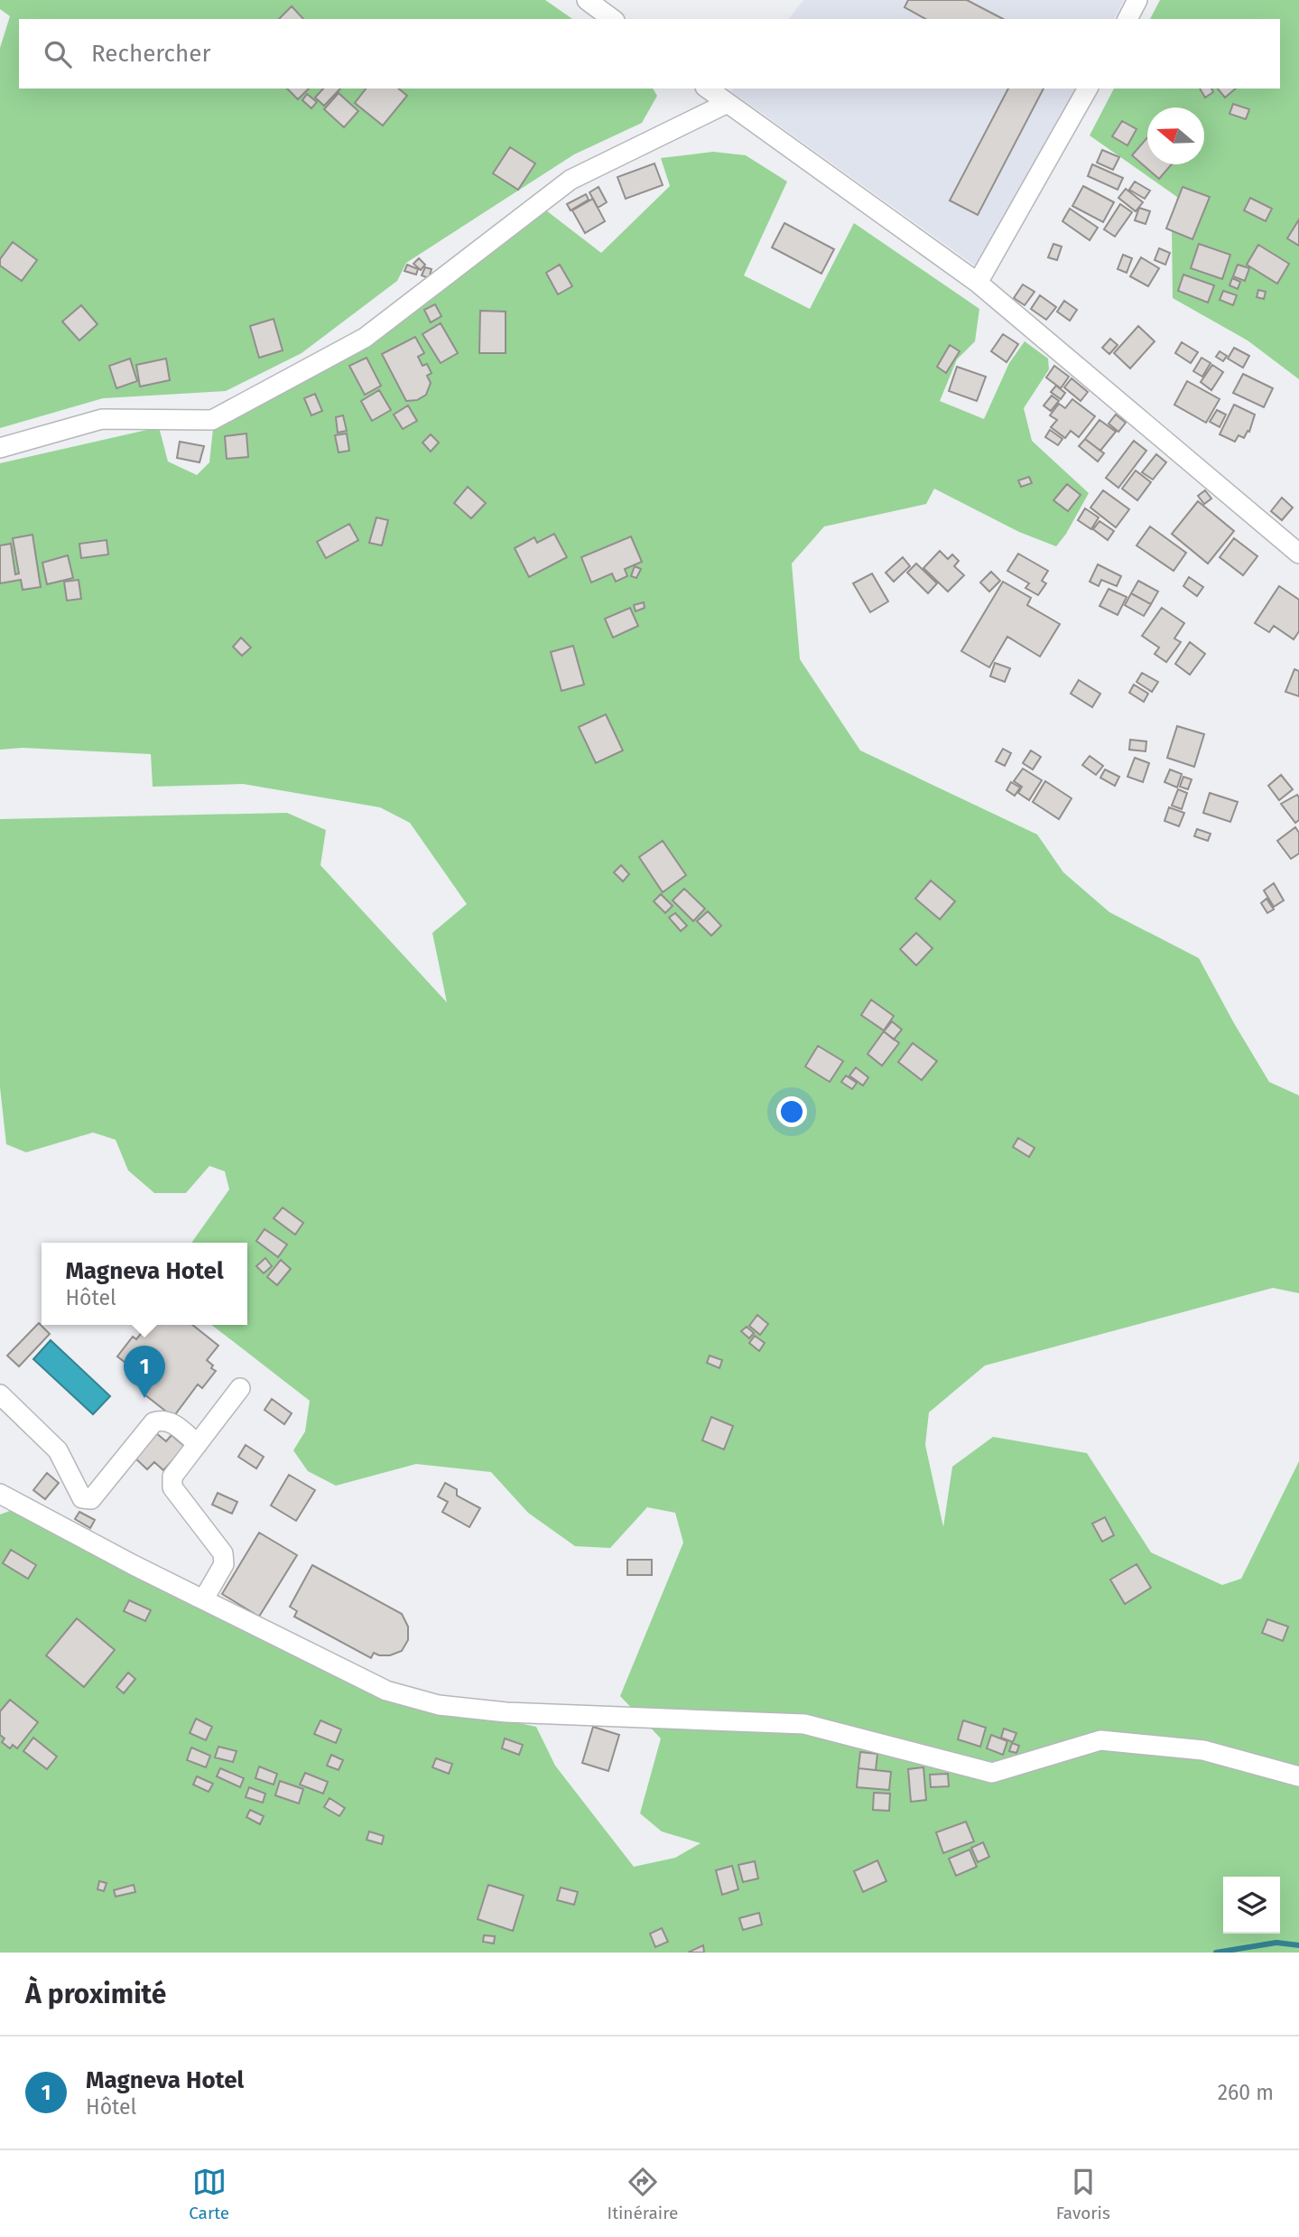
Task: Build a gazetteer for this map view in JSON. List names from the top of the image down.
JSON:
{
  "north": "left",
  "page": {
    "search": "Rechercher",
    "popup": ["Magneva Hotel", "Hôtel"],
    "pins": "1",
    "heading": "À proximité",
    "list": [
      {
        "mark": "1",
        "name": "Magneva Hotel",
        "note": "Hôtel",
        "value": "260 m"
      }
    ],
    "nav": ["Carte", "Itinéraire", "Favoris"]
  }
}
